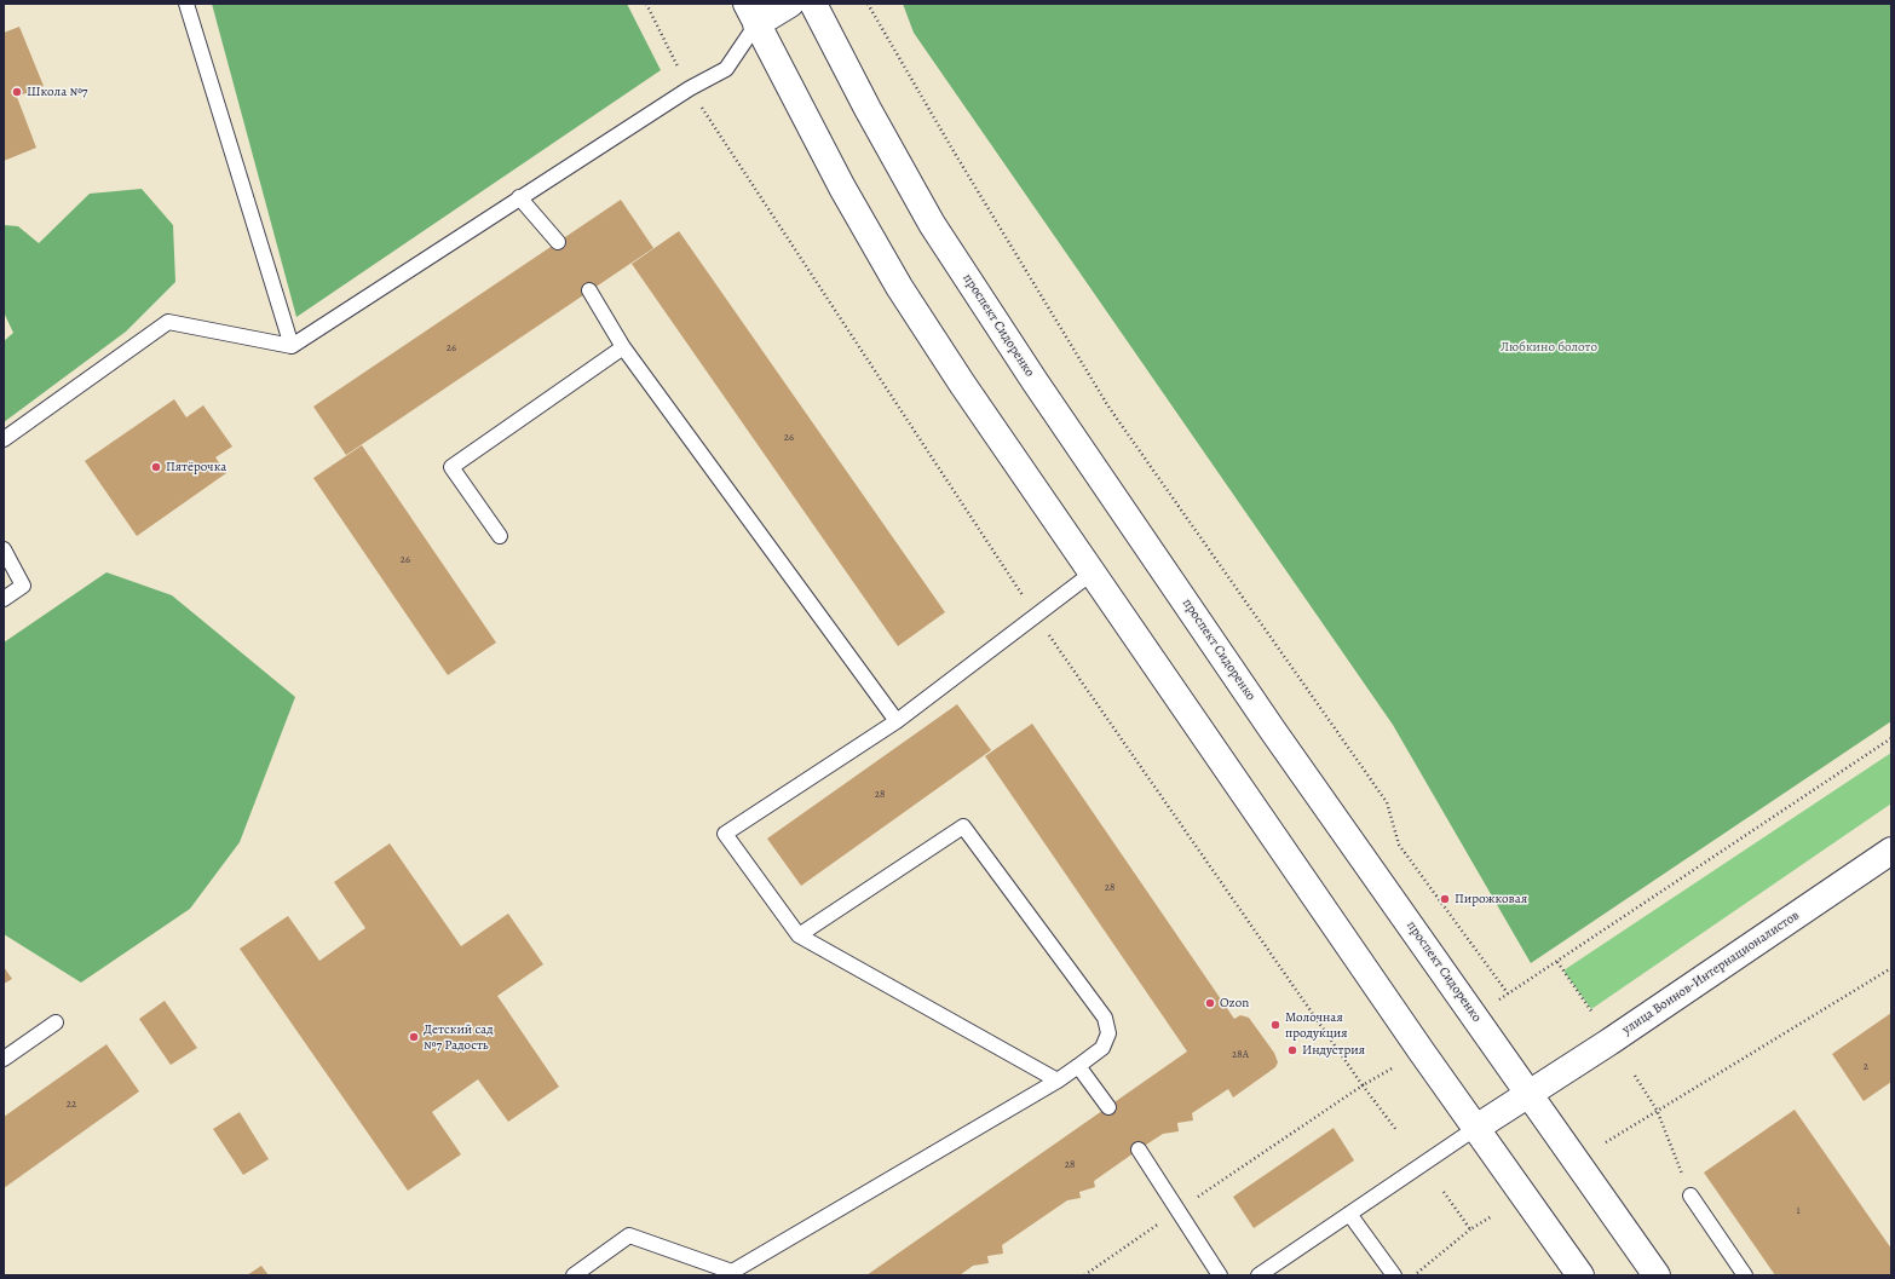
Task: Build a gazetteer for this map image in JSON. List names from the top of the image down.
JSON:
{
  "streets": {
    "main road": ["проспект Сидоренко", "улица Воинов-Интернационалистов"]
  },
  "crossings": [
    ["проспект Сидоренко", "улица Воинов-Интернационалистов"]
  ],
  "parks": ["Любкино болото"],
  "places": [
    "Школа №7",
    "Пятёрочка",
    "Пирожковая",
    "Ozon",
    "Молочная продукция",
    "Детский сад №7 Радость",
    "Индустрия"
  ],
  "house_numbers": [
    "26",
    "26",
    "26",
    "28",
    "28",
    "28А",
    "2",
    "22",
    "28",
    "1"
  ]
}
